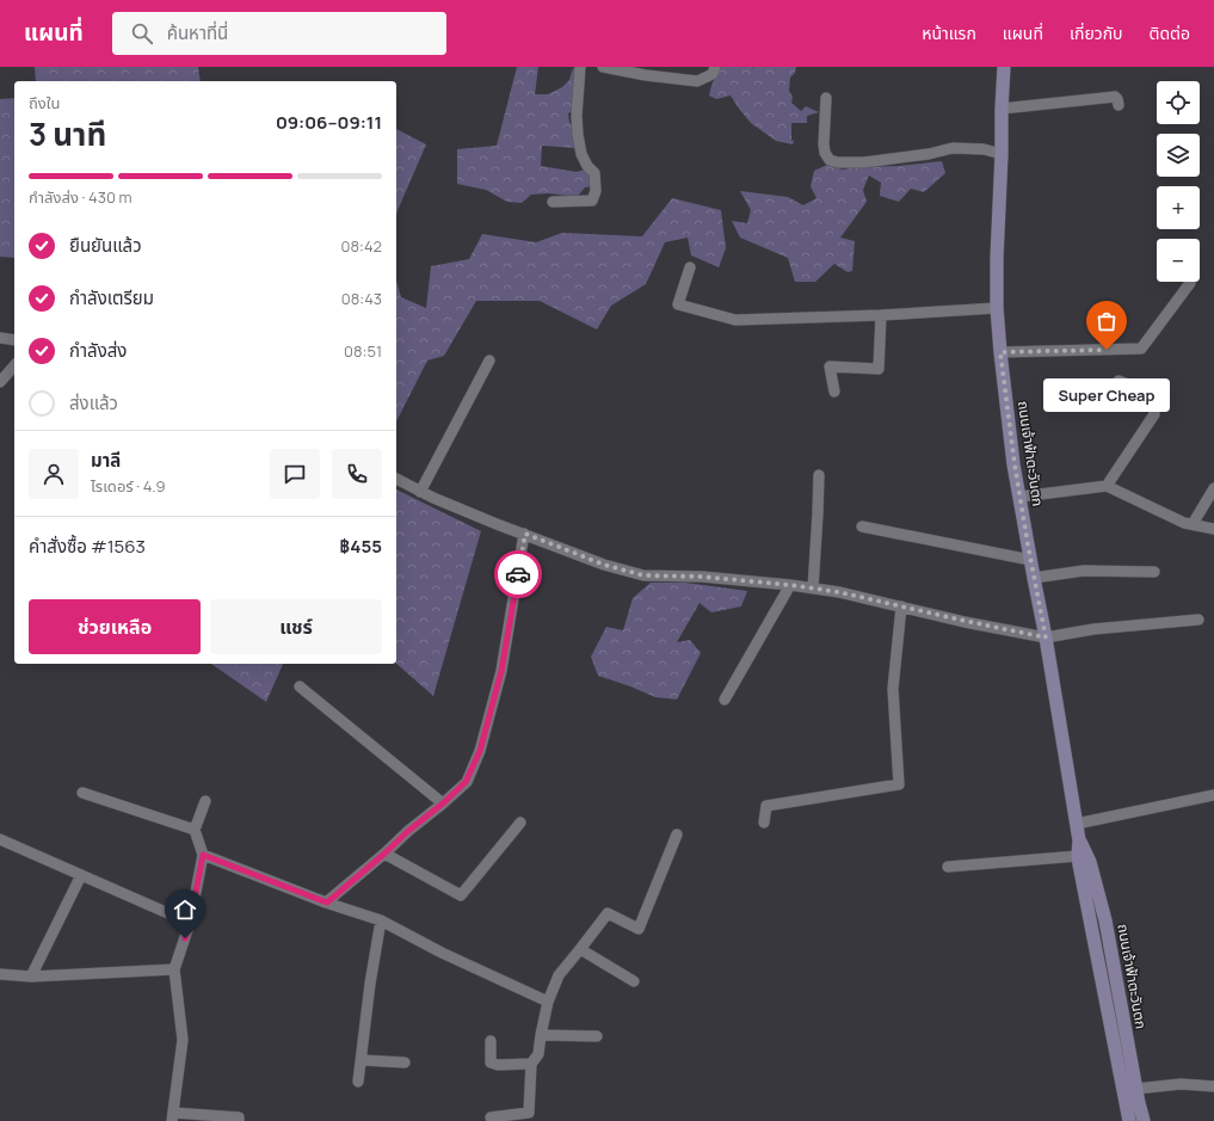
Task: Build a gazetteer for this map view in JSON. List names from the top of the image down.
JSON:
{
  "streets": {
    "main road": ["ถนนเจ้าฟ้าตะวันตก"]
  },
  "places": ["Super Cheap"],
  "page": {
    "header": "แผนที่",
    "search": "ค้นหาที่นี่",
    "nav": [
      "หน้าแรก",
      "แผนที่",
      "เกี่ยวกับ",
      "ติดต่อ"
    ],
    "map_buttons": ["+", "−"],
    "heading": ["3 นาที", "ถึงใน", "09:06–09:11"],
    "panel": [
      "มาลี",
      "ไรเดอร์ · 4.9",
      "คำสั่งซื้อ #1563",
      "฿455"
    ],
    "bar": "กำลังส่ง · 430 m",
    "list": [
      ["ยืนยันแล้ว", "08:42"],
      ["กำลังเตรียม", "08:43"],
      ["กำลังส่ง", "08:51"],
      "ส่งแล้ว"
    ],
    "bubble": "Super Cheap",
    "buttons": ["ช่วยเหลือ", "แชร์"]
  }
}
